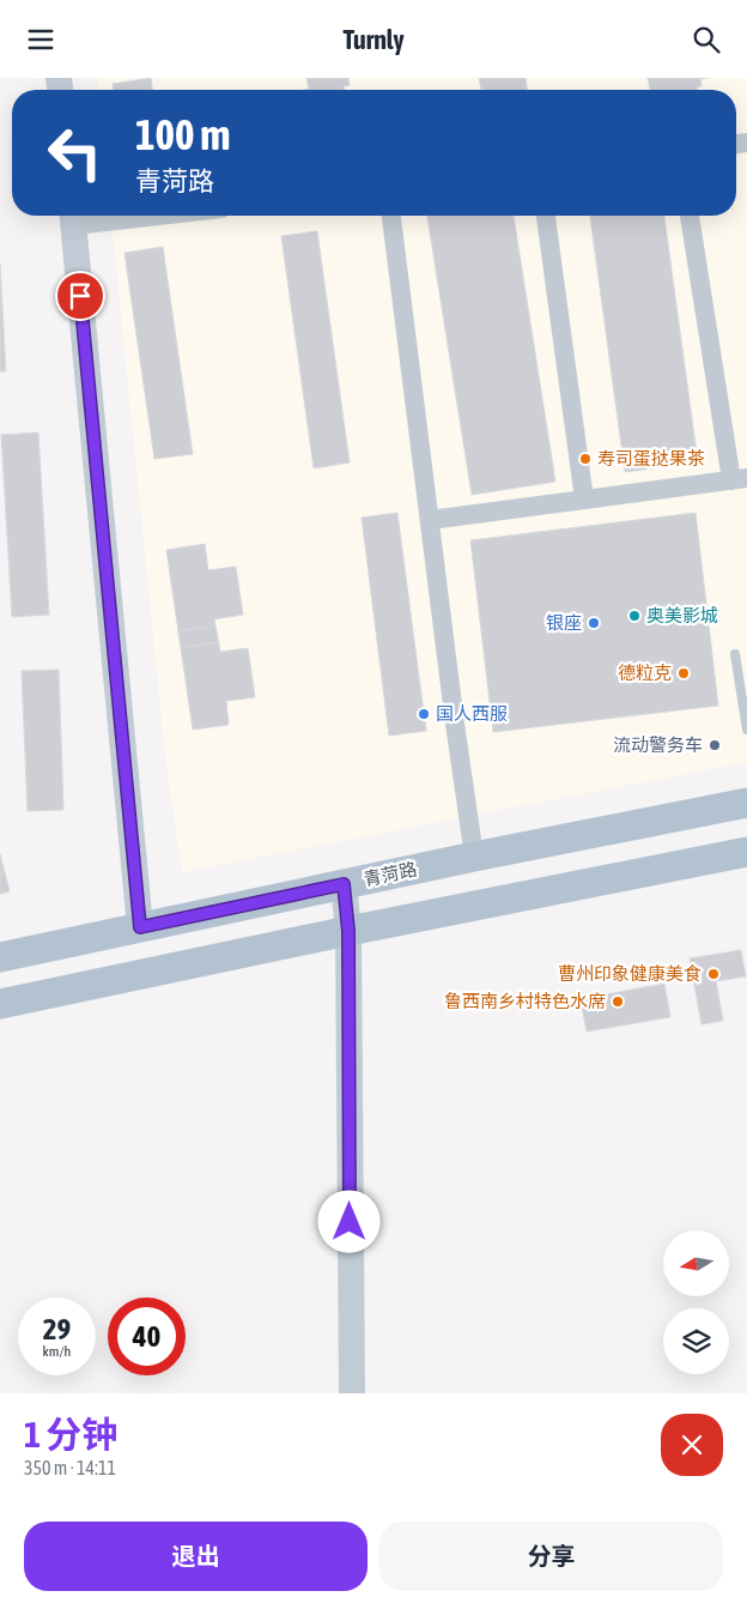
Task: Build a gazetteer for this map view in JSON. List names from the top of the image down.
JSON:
{
  "streets": {
    "main road": ["青菏路"]
  },
  "places": [
    "寿司蛋挞果茶",
    "奥美影城",
    "银座",
    "德粒克",
    "国人西服",
    "流动警务车",
    "曹州印象健康美食",
    "鲁西南乡村特色水席"
  ],
  "north": "left",
  "page": {
    "header": "Turnly",
    "turn": ["100 m", "青菏路"],
    "speed": "29 km/h",
    "limit": "40",
    "heading": ["1 分钟", "350 m · 14:11"],
    "buttons": ["退出", "分享"]
  }
}
